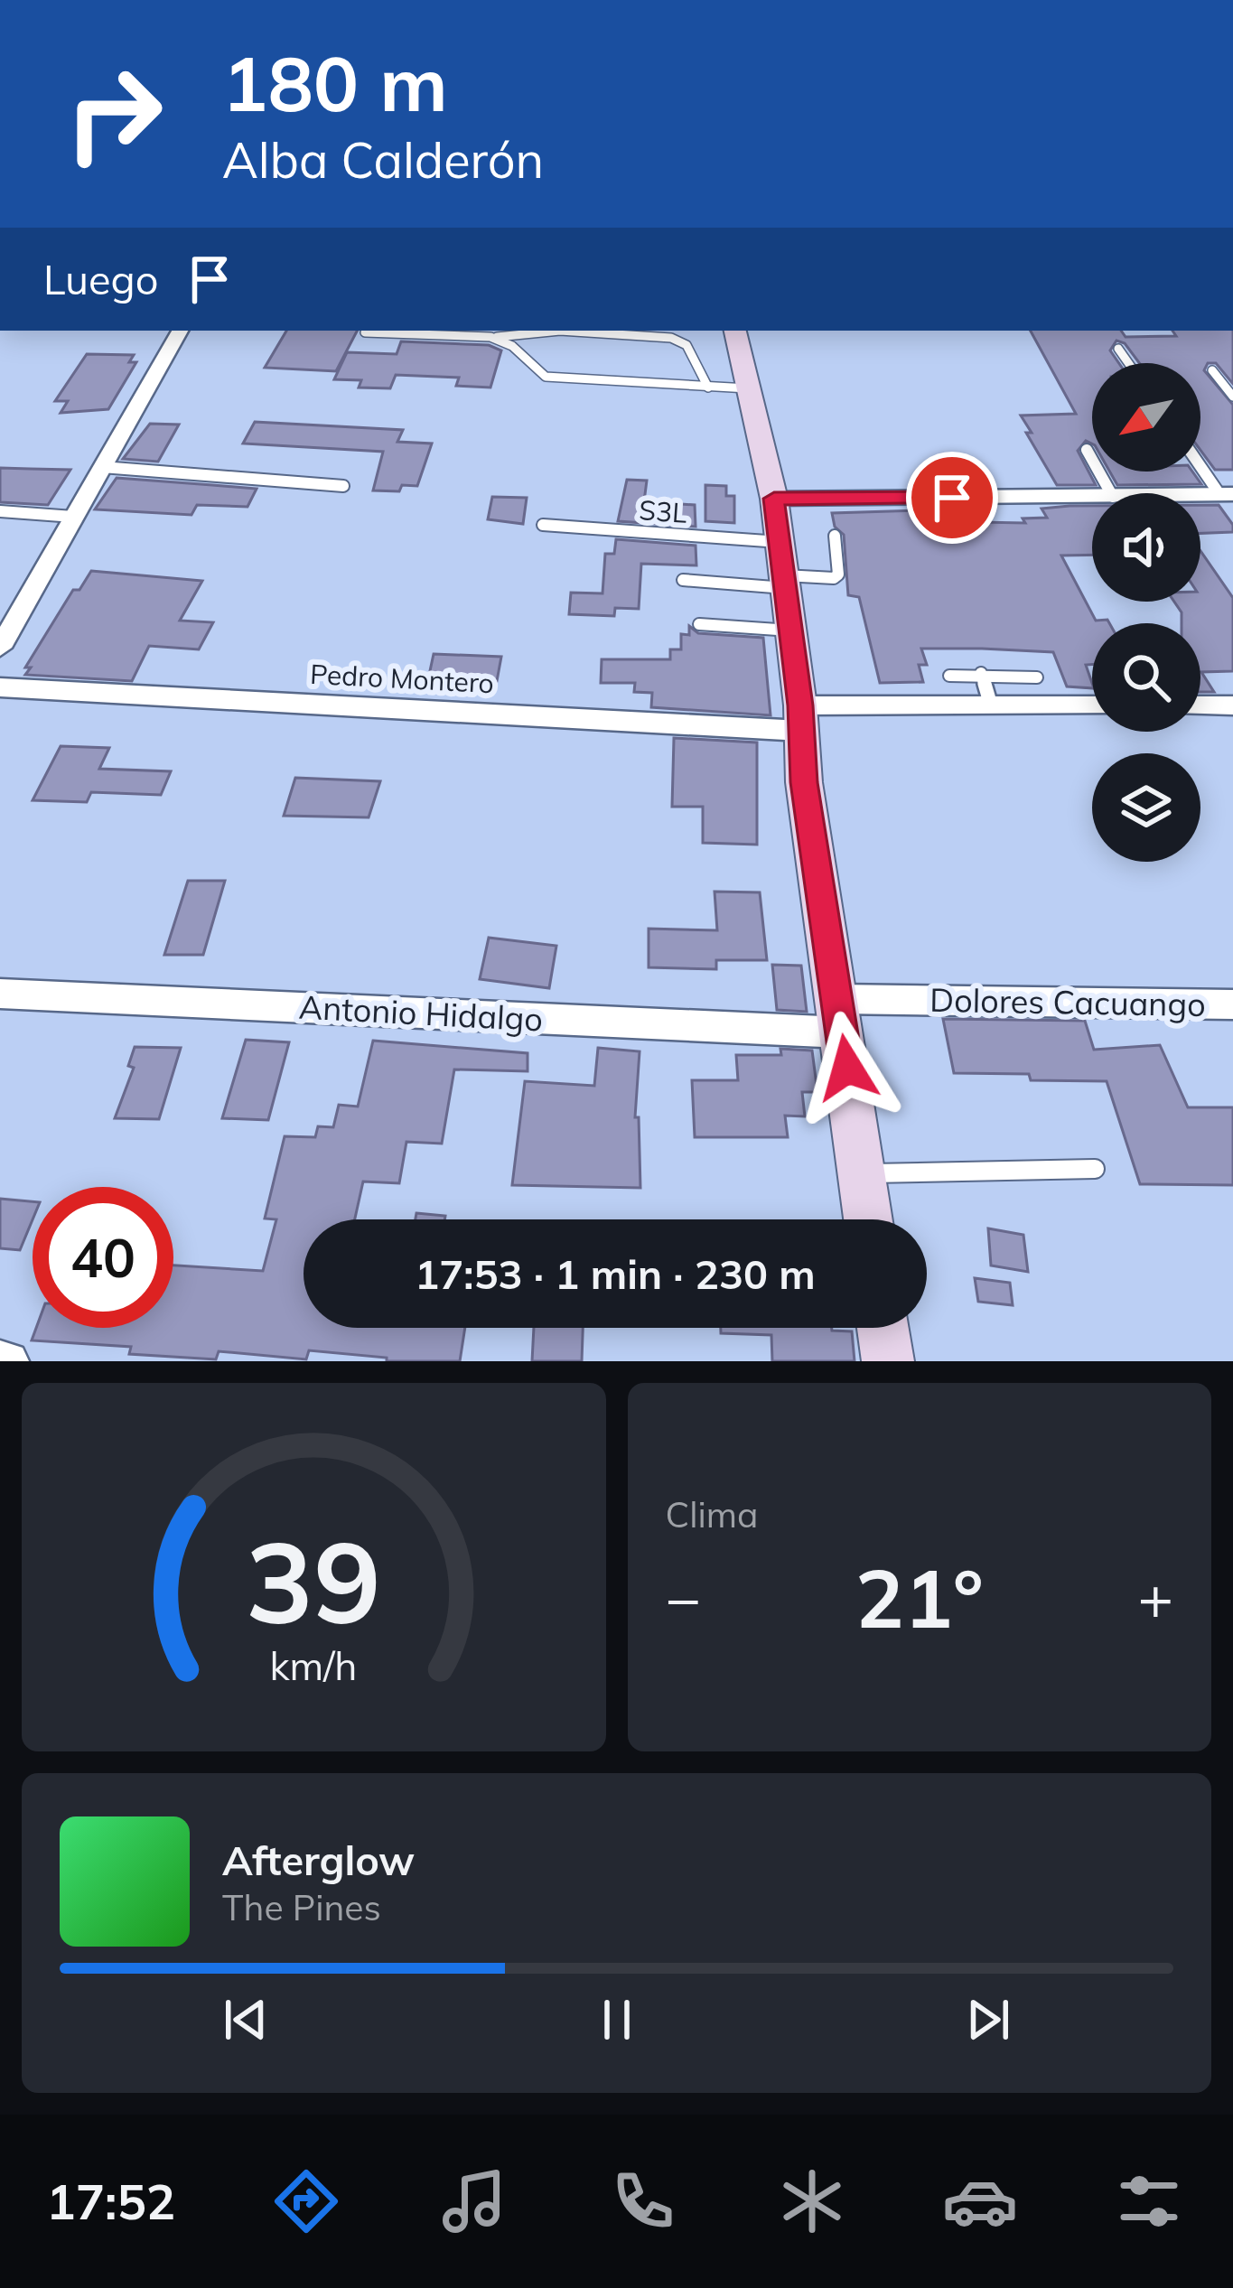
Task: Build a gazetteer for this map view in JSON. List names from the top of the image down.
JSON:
{
  "streets": {
    "street": ["Pedro Montero", "Dolores Cacuango", "Antonio Hidalgo"],
    "lane": ["S3L"]
  },
  "crossings": [
    ["Dolores Cacuango", "Antonio Hidalgo"]
  ],
  "north": "bottom left",
  "page": {
    "turn": ["180 m", "Alba Calderón"],
    "then": "Luego",
    "limit": "40",
    "trip": "17:53 · 1 min · 230 m",
    "tile": "Clima",
    "heat": ["−", "21°", "+"],
    "song": ["Afterglow", "The Pines"],
    "tabs": "17:52",
    "gauge": ["39", "km/h"]
  }
}
